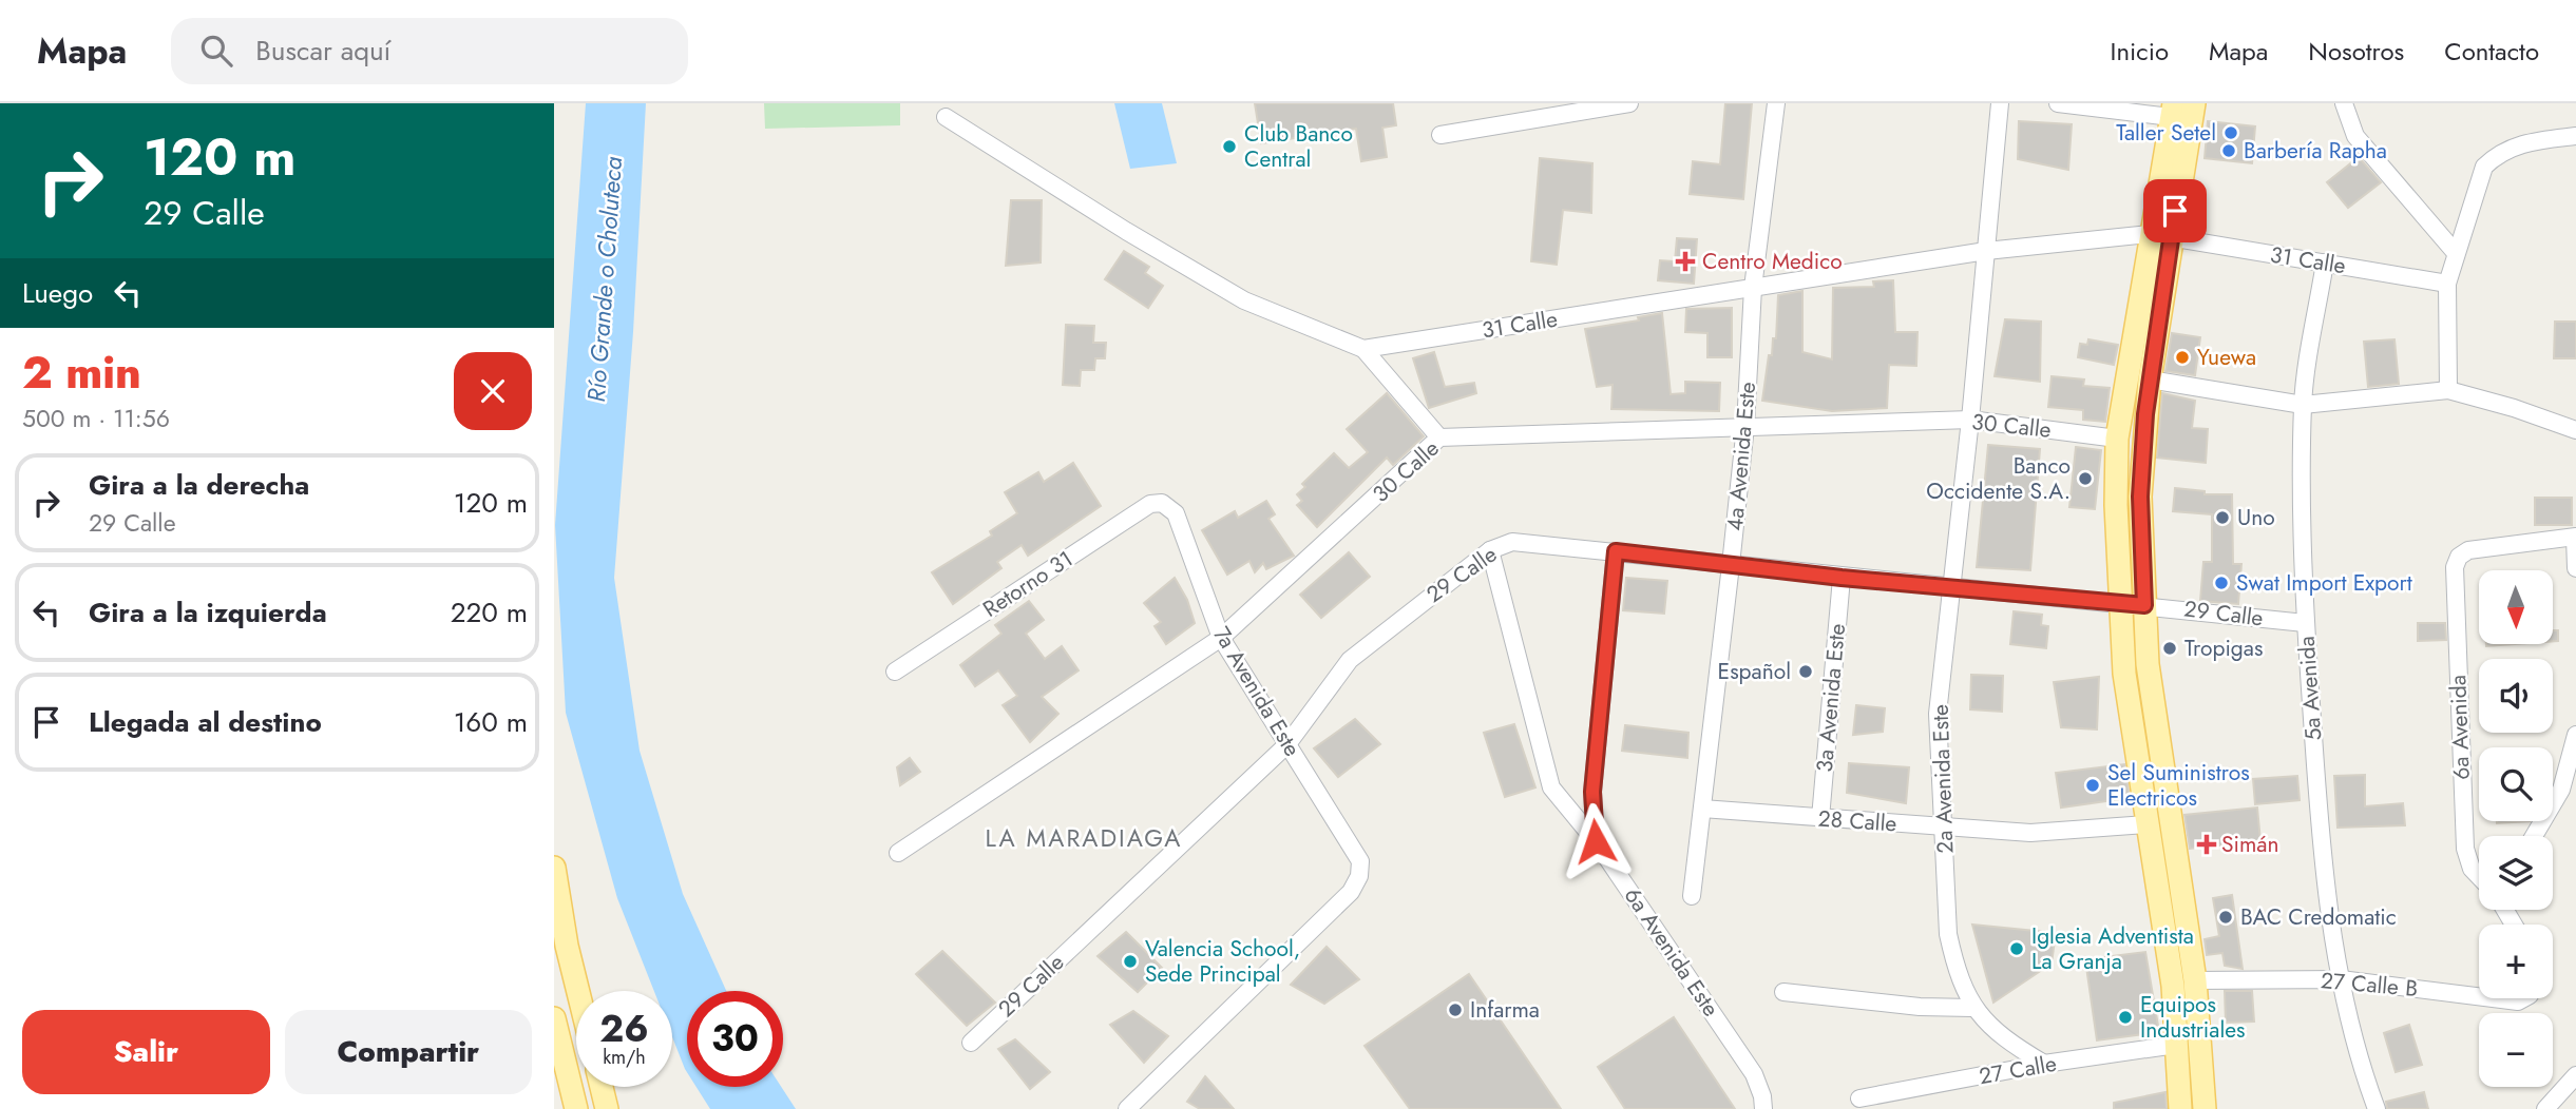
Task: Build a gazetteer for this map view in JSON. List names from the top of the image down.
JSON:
{
  "streets": {
    "street": [
      "31 Calle",
      "30 Calle",
      "4a Avenida Este",
      "29 Calle",
      "Retorno 31",
      "5a Avenida",
      "7a Avenida Este",
      "3a Avenida Este",
      "6a Avenida",
      "2a Avenida Este",
      "28 Calle",
      "6a Avenida Este",
      "27 Calle B",
      "27 Calle"
    ]
  },
  "crossings": [
    ["31 Calle", "4a Avenida Este"],
    ["31 Calle", "5a Avenida"],
    ["31 Calle", "2a Avenida Este"],
    ["30 Calle", "4a Avenida Este"],
    ["30 Calle", "7a Avenida Este"],
    ["30 Calle", "2a Avenida Este"],
    ["4a Avenida Este", "29 Calle"],
    ["4a Avenida Este", "28 Calle"],
    ["29 Calle", "5a Avenida"],
    ["29 Calle", "7a Avenida Este"],
    ["29 Calle", "3a Avenida Este"],
    ["29 Calle", "2a Avenida Este"],
    ["29 Calle", "6a Avenida Este"],
    ["Retorno 31", "7a Avenida Este"],
    ["5a Avenida", "27 Calle B"],
    ["3a Avenida Este", "28 Calle"],
    ["2a Avenida Este", "28 Calle"],
    ["2a Avenida Este", "27 Calle"]
  ],
  "districts": ["LA MARADIAGA"],
  "water": ["Río Grande o Choluteca"],
  "places": {
    "other": [
      "Taller Setel",
      "Club Banco Central",
      "Barbería Rapha",
      "Yuewa",
      "Banco Occidente S.A.",
      "Uno",
      "Swat Import Export",
      "Tropigas",
      "Español",
      "Sel Suministros Electricos",
      "BAC Credomatic",
      "Iglesia Adventista La Granja",
      "Valencia School, Sede Principal",
      "Infarma",
      "Equipos Industriales"
    ],
    "health": ["Centro Medico", "Simán"]
  },
  "north": "bottom",
  "page": {
    "header": "Mapa",
    "search": "Buscar aquí",
    "nav": [
      "Inicio",
      "Mapa",
      "Nosotros",
      "Contacto"
    ],
    "turn": ["120 m", "29 Calle"],
    "then": "Luego",
    "heading": ["2 min", "500 m · 11:56"],
    "list": [
      {
        "name": "Gira a la derecha",
        "note": "29 Calle",
        "value": "120 m"
      },
      {
        "name": "Gira a la izquierda",
        "value": "220 m"
      },
      {
        "name": "Llegada al destino",
        "value": "160 m"
      }
    ],
    "map_buttons": ["+", "−"],
    "speed": "26 km/h",
    "limit": "30",
    "buttons": ["Salir", "Compartir"]
  }
}
